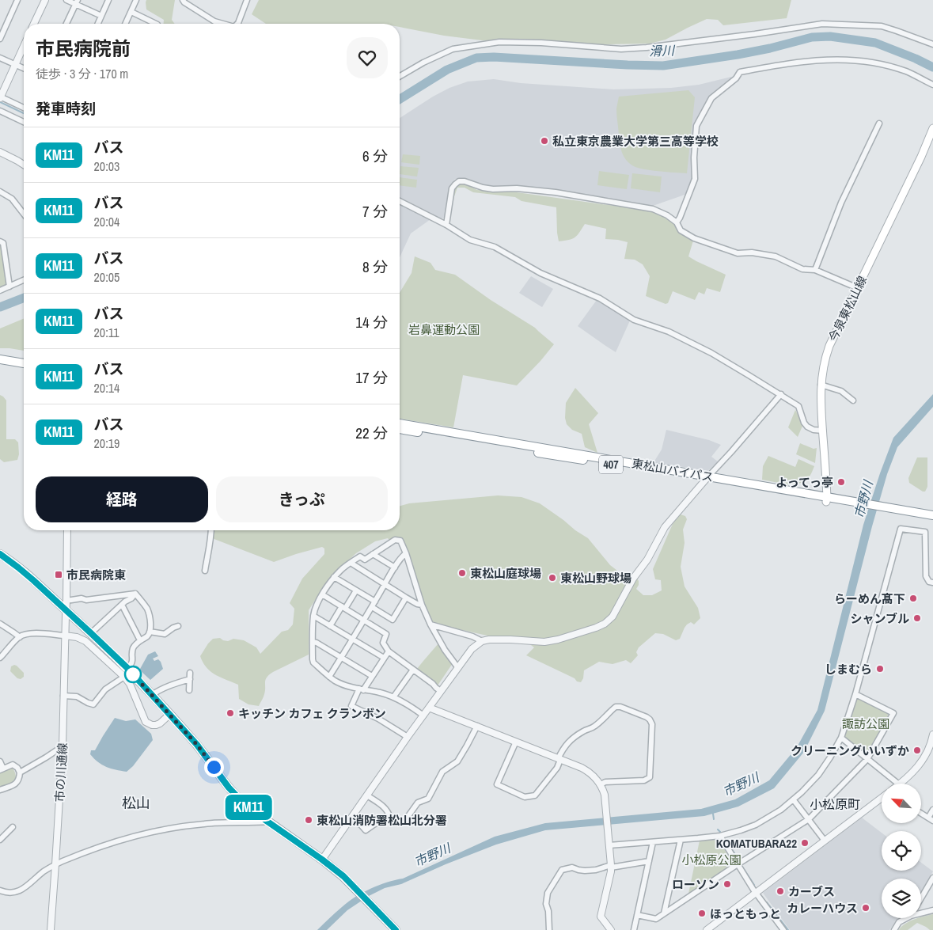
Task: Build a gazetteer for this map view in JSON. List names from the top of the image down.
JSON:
{
  "streets": {
    "main road": ["今泉東松山線", "407", "東松山バイパス"],
    "street": ["市の川通線"]
  },
  "crossings": [
    ["今泉東松山線", "東松山バイパス"],
    ["407", "東松山バイパス"]
  ],
  "districts": ["松山", "小松原町"],
  "water": ["滑川", "市野川"],
  "parks": ["岩鼻運動公園", "諏訪公園", "小松原公園"],
  "places": {
    "other": [
      "私立東京農業大学第三高等学校",
      "よってっ亭",
      "東松山庭球場",
      "東松山野球場",
      "らーめん髙下",
      "シャンブル",
      "しまむら",
      "キッチン カフェ クランボン",
      "クリーニングいいずか",
      "東松山消防署松山北分署",
      "KOMATUBARA22",
      "ローソン",
      "カーブス",
      "カレーハウス",
      "ほっともっと"
    ],
    "transit": ["市民病院東"]
  },
  "lines": ["bus line KM11"],
  "north": "top left",
  "page": {
    "on_map": "KM11",
    "heading": [
      ["市民病院前", "徒歩 · 3 分 · 170 m"],
      "発車時刻"
    ],
    "list": [
      {
        "mark": "KM11",
        "name": "バス",
        "note": "20:03",
        "value": "6 分"
      },
      {
        "mark": "KM11",
        "name": "バス",
        "note": "20:04",
        "value": "7 分"
      },
      {
        "mark": "KM11",
        "name": "バス",
        "note": "20:05",
        "value": "8 分"
      },
      {
        "mark": "KM11",
        "name": "バス",
        "note": "20:11",
        "value": "14 分"
      },
      {
        "mark": "KM11",
        "name": "バス",
        "note": "20:14",
        "value": "17 分"
      },
      {
        "mark": "KM11",
        "name": "バス",
        "note": "20:19",
        "value": "22 分"
      }
    ],
    "buttons": ["経路", "きっぷ"]
  }
}
